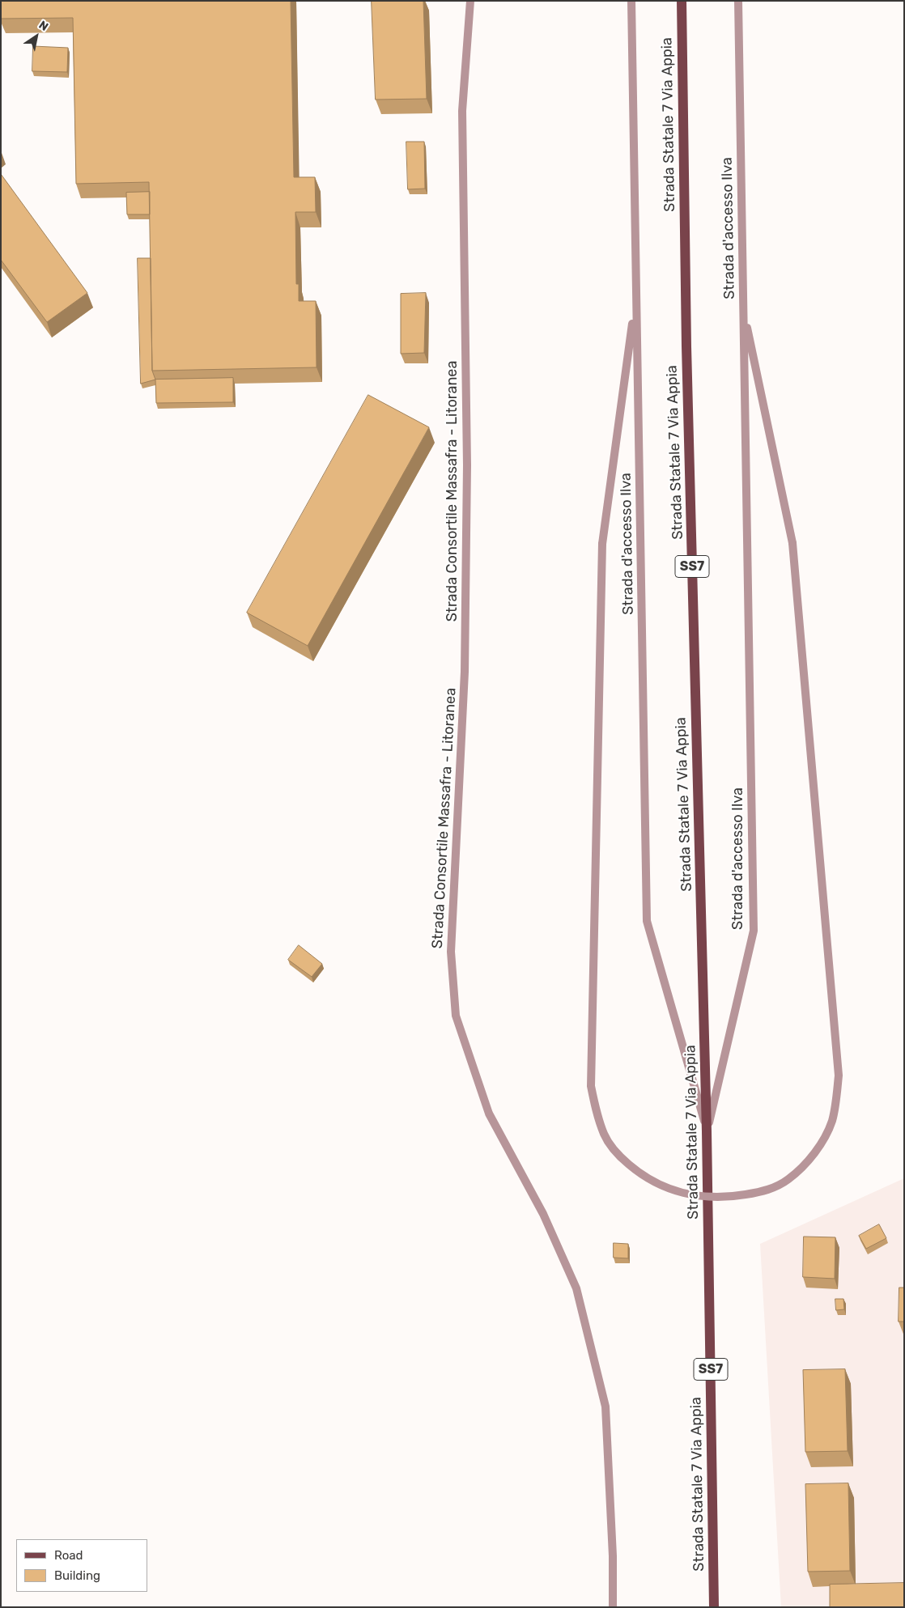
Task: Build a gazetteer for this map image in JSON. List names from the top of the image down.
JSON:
{
  "streets": {
    "main road": ["Strada Statale 7 Via Appia", "SS7"],
    "street": ["Strada d'accesso Ilva", "Strada Consortile Massafra - Litoranea"]
  },
  "crossings": [
    ["Strada Statale 7 Via Appia", "Strada d'accesso Ilva"]
  ],
  "legend": ["Road", "Building"],
  "north": "top right"
}
